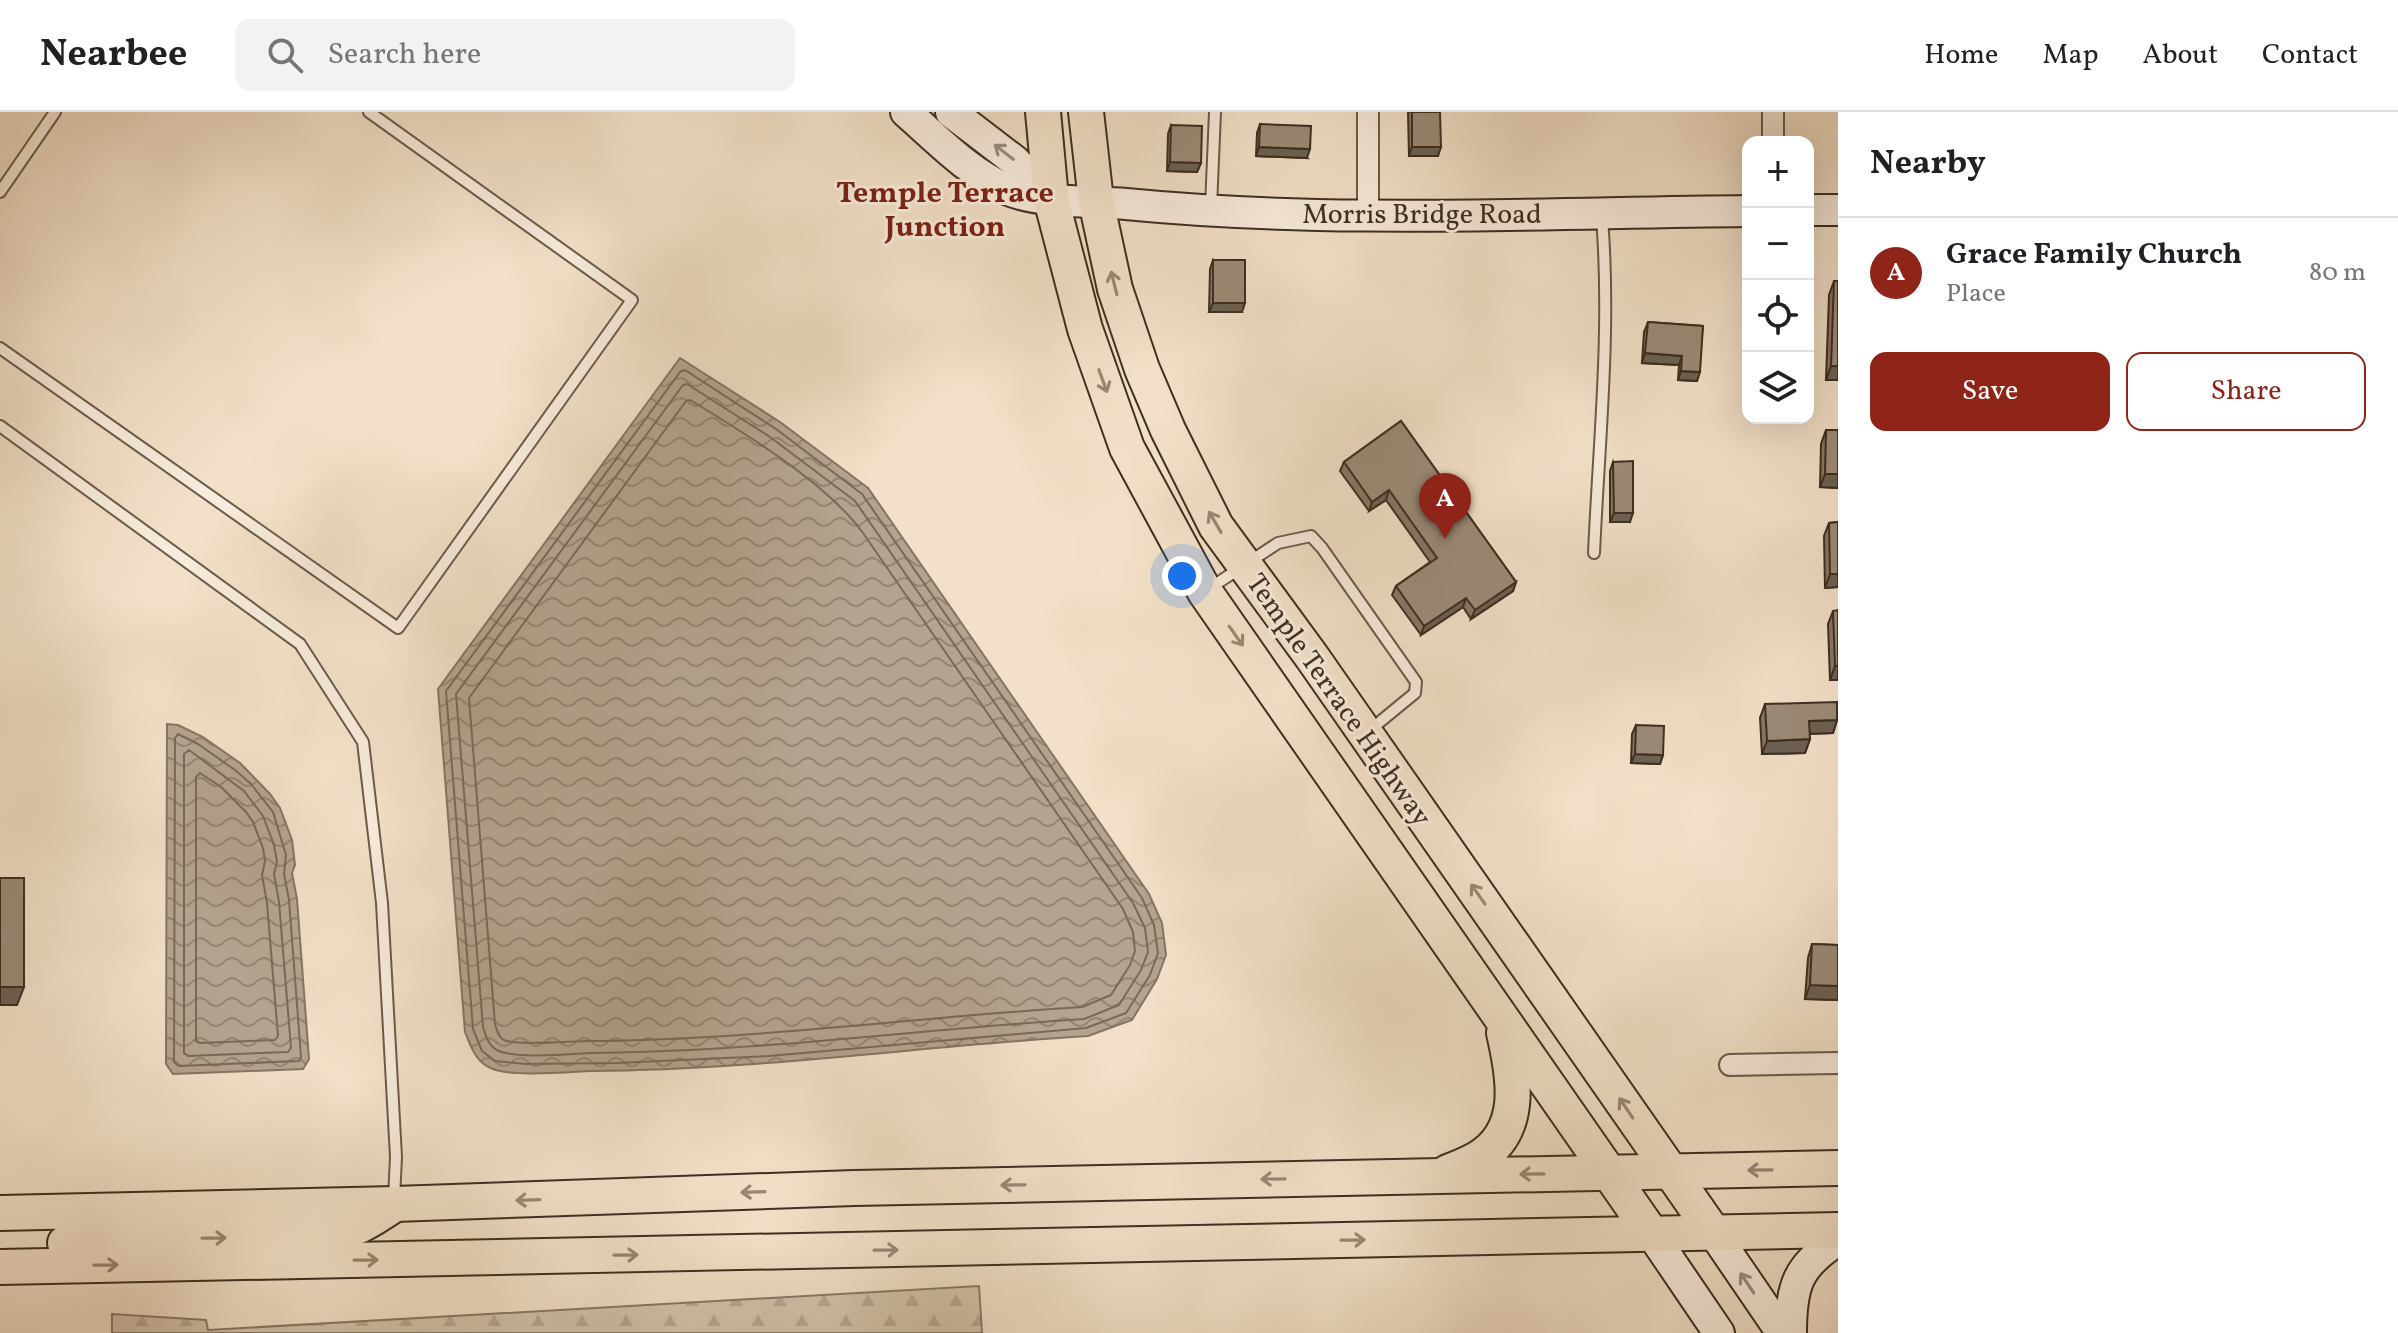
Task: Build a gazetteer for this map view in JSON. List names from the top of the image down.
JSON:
{
  "streets": {
    "main road": ["Temple Terrace Highway"],
    "street": ["Morris Bridge Road"]
  },
  "crossings": [
    ["Morris Bridge Road", "Temple Terrace Highway"]
  ],
  "districts": ["Temple Terrace Junction"],
  "page": {
    "header": "Nearbee",
    "search": "Search here",
    "nav": [
      "Home",
      "Map",
      "About",
      "Contact"
    ],
    "heading": "Nearby",
    "map_buttons": ["+", "−"],
    "list": [
      {
        "mark": "A",
        "name": "Grace Family Church",
        "note": "Place",
        "value": "80 m"
      }
    ],
    "buttons": ["Save", "Share"],
    "pins": "A"
  }
}
